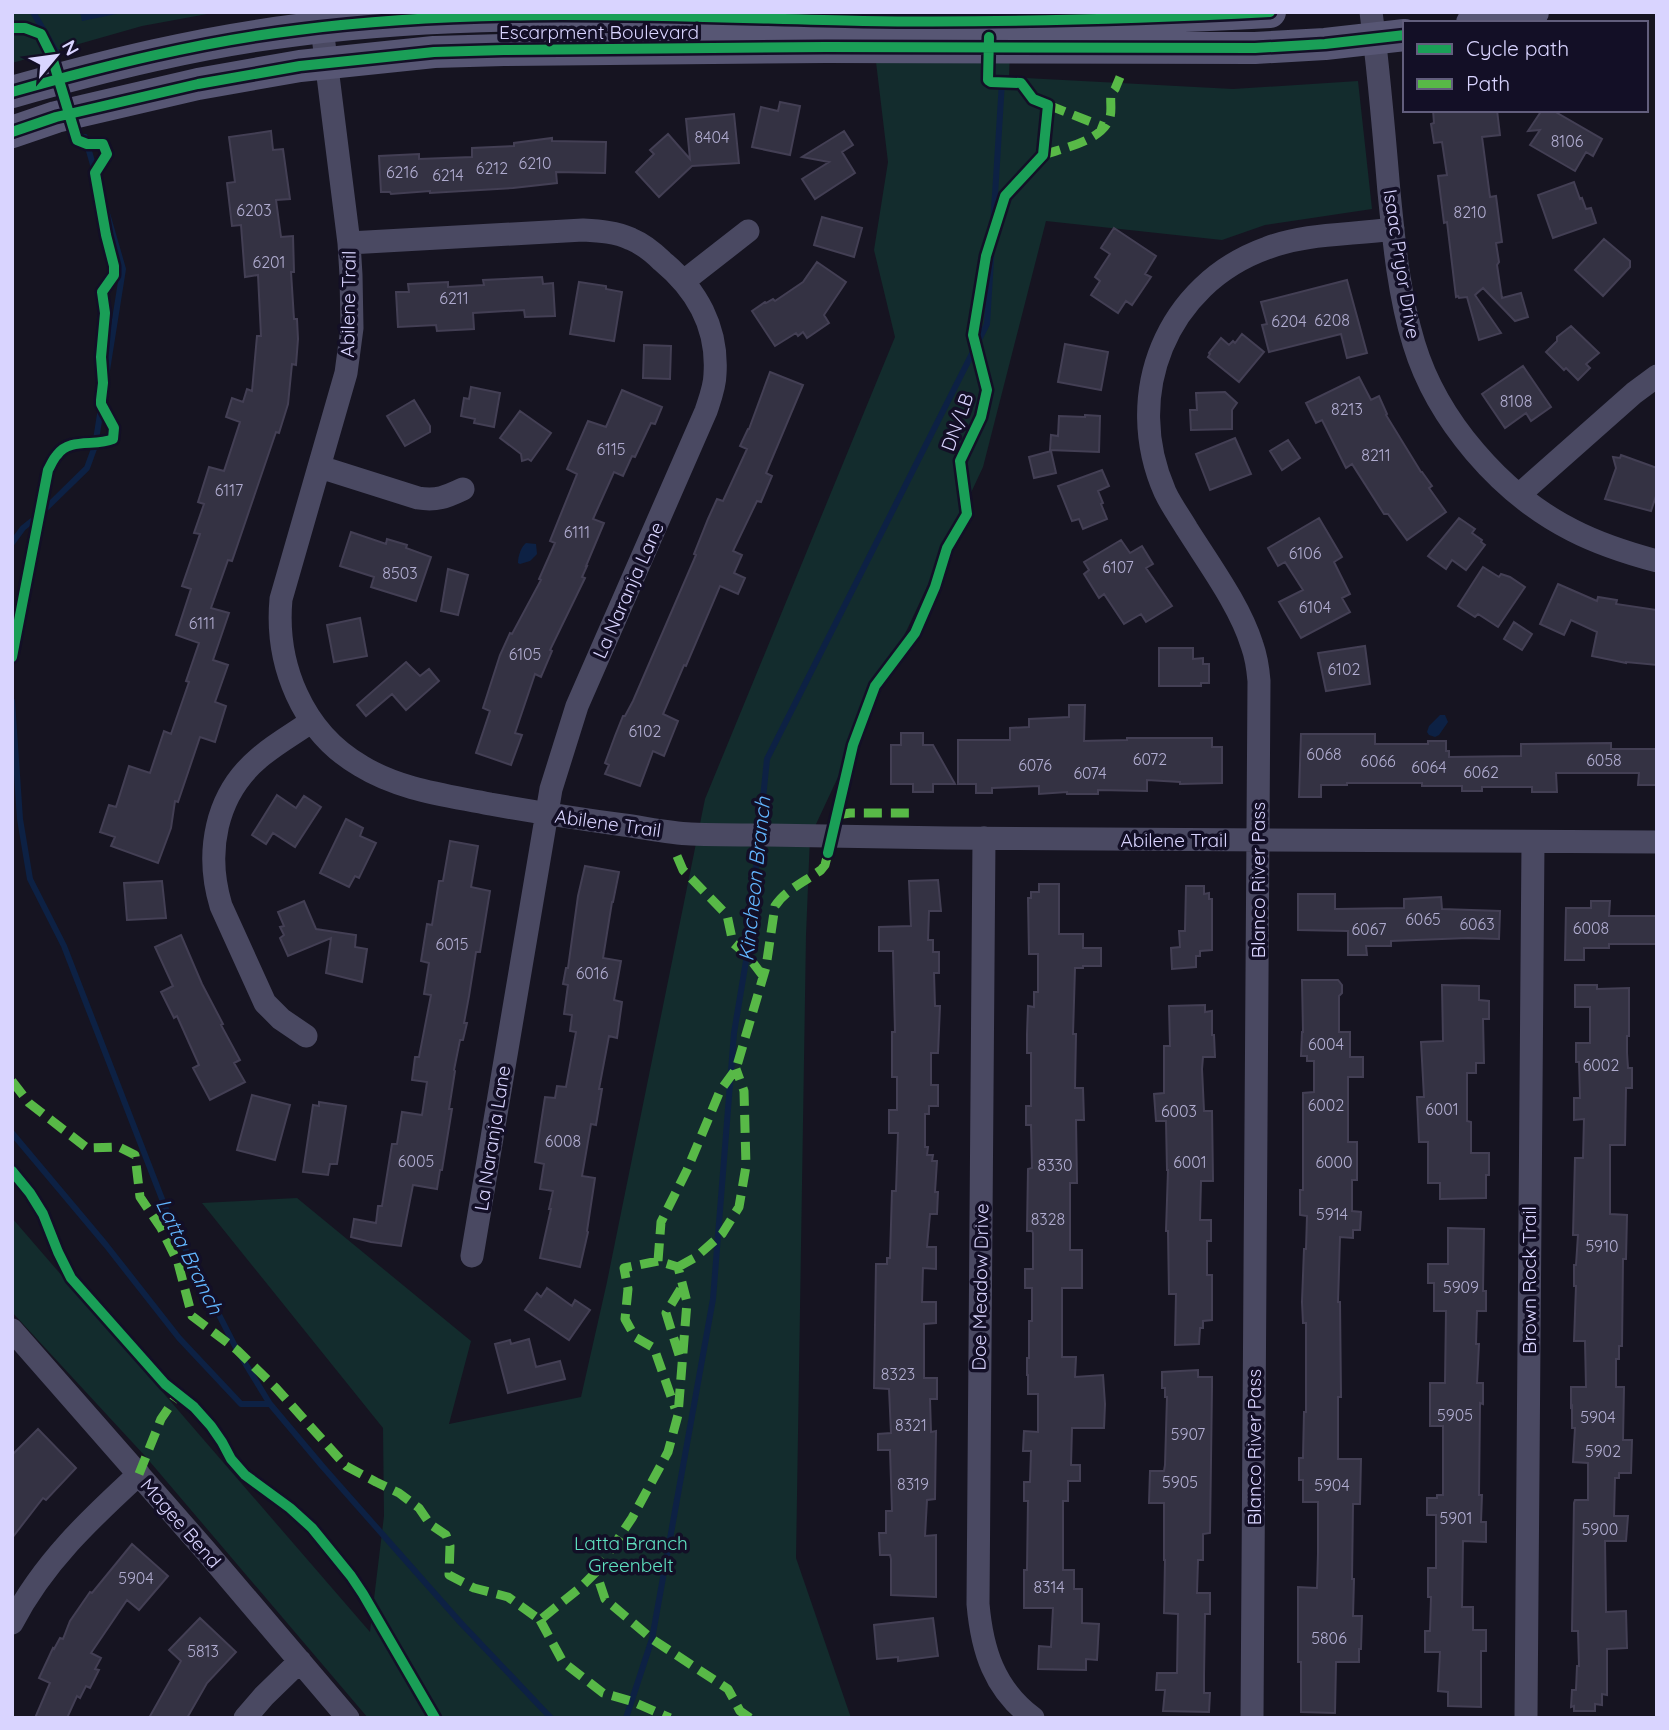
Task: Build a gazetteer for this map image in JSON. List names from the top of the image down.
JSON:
{
  "streets": {
    "main road": ["Escarpment Boulevard"],
    "street": [
      "Isaac Pryor Drive",
      "Abilene Trail",
      "La Naranja Lane",
      "Blanco River Pass",
      "Brown Rock Trail",
      "Doe Meadow Drive",
      "Magee Bend"
    ],
    "cycle path": ["DN/LB"]
  },
  "crossings": [
    ["Escarpment Boulevard", "Isaac Pryor Drive"],
    ["Escarpment Boulevard", "Abilene Trail"],
    ["Isaac Pryor Drive", "Blanco River Pass"],
    ["Abilene Trail", "La Naranja Lane"],
    ["Abilene Trail", "Blanco River Pass"],
    ["Abilene Trail", "Brown Rock Trail"],
    ["Abilene Trail", "Doe Meadow Drive"]
  ],
  "water": ["Kincheon Branch", "Latta Branch"],
  "parks": ["Latta Branch Greenbelt"],
  "house_numbers": [
    "8404",
    "8106",
    "6210",
    "6212",
    "6216",
    "6214",
    "6203",
    "8210",
    "6201",
    "6211",
    "6208",
    "6204",
    "8108",
    "8213",
    "6115",
    "8211",
    "6117",
    "6111",
    "6106",
    "6107",
    "8503",
    "6104",
    "6111",
    "6105",
    "6102",
    "6102",
    "6068",
    "6072",
    "6058",
    "6066",
    "6076",
    "6064",
    "6062",
    "6074",
    "6065",
    "6063",
    "6008",
    "6067",
    "6015",
    "6016",
    "6004",
    "6002",
    "6002",
    "6001",
    "6003",
    "6008",
    "6005",
    "6001",
    "6000",
    "8330",
    "5914",
    "8328",
    "5910",
    "5909",
    "8323",
    "5905",
    "5904",
    "8321",
    "5907",
    "5902",
    "5905",
    "8319",
    "5904",
    "5901",
    "5900",
    "5904",
    "8314",
    "5806",
    "5813"
  ],
  "legend": ["Cycle path", "Path"],
  "north": "top right"
}
